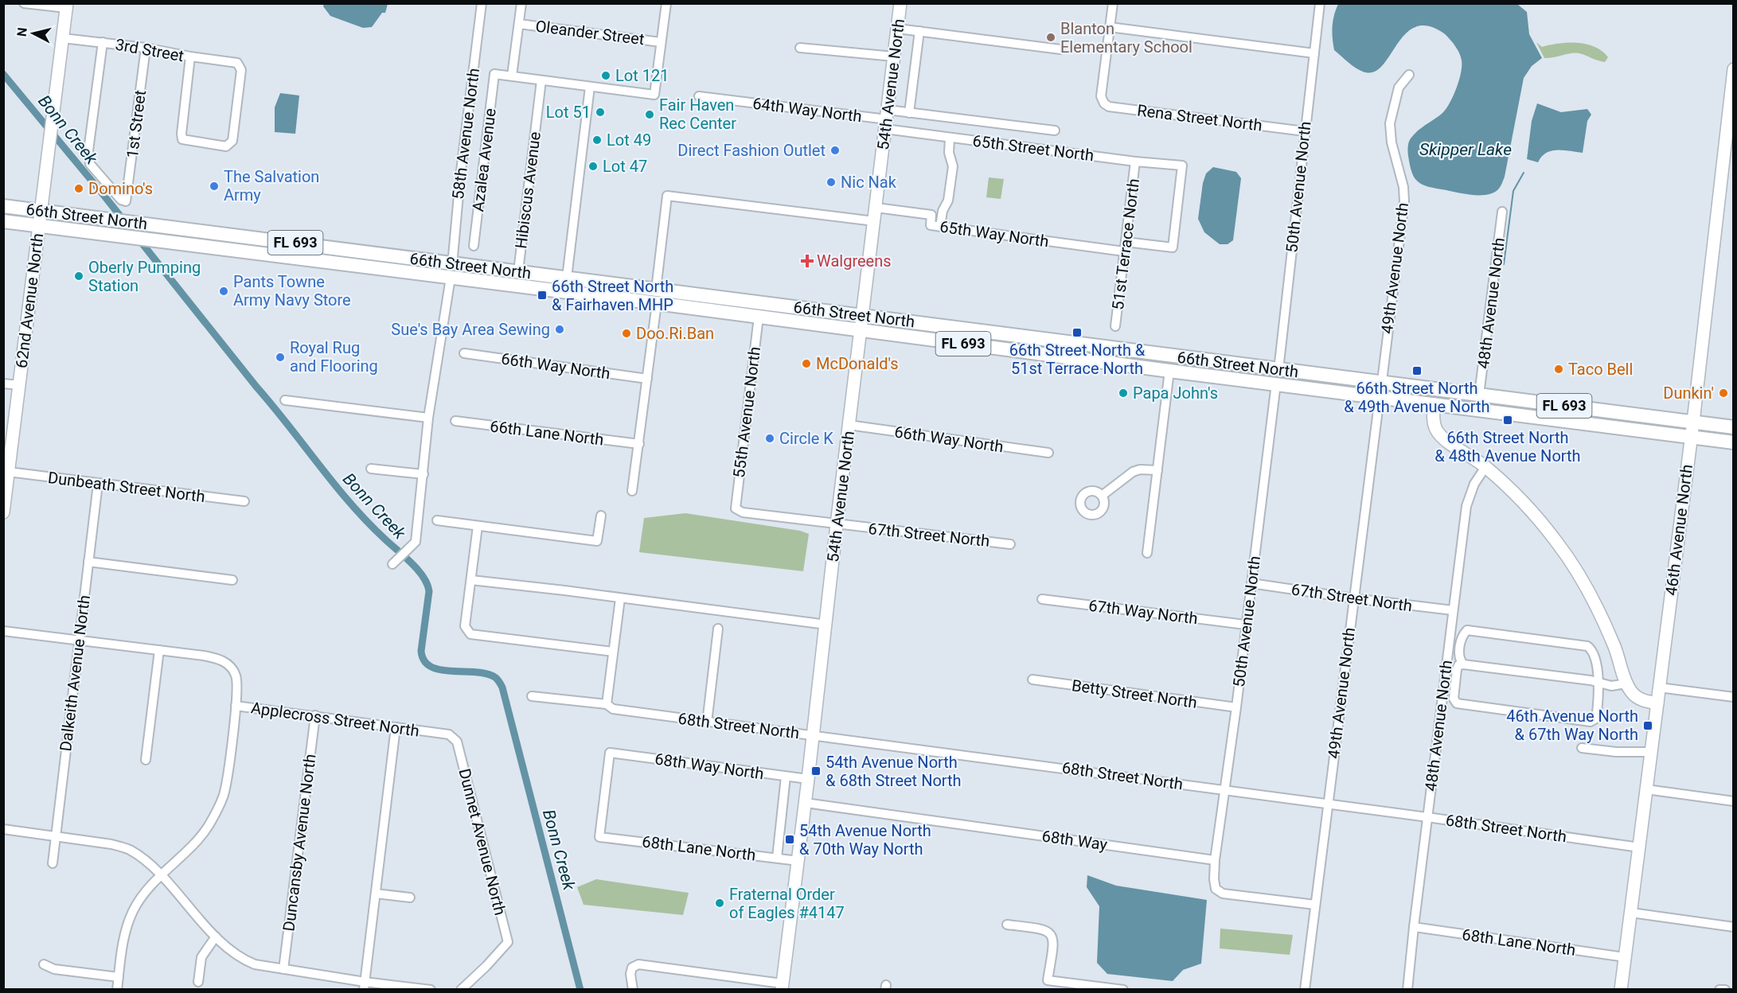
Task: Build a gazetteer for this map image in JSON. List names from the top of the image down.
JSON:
{
  "streets": {
    "main road": ["66th Street North", "FL 693"],
    "street": [
      "Oleander Street",
      "3rd Street",
      "54th Avenue North",
      "64th Way North",
      "Rena Street North",
      "1st Street",
      "58th Avenue North",
      "65th Street North",
      "Azalea Avenue",
      "50th Avenue North",
      "Hibiscus Avenue",
      "65th Way North",
      "51st Terrace North",
      "49th Avenue North",
      "62nd Avenue North",
      "48th Avenue North",
      "66th Way North",
      "55th Avenue North",
      "66th Lane North",
      "Dunbeath Street North",
      "46th Avenue North",
      "67th Street North",
      "67th Way North",
      "Dalkeith Avenue North",
      "Betty Street North",
      "Applecross Street North",
      "68th Street North",
      "68th Way North",
      "68th Way",
      "Dunnet Avenue North",
      "Duncansby Avenue North",
      "68th Lane North"
    ]
  },
  "crossings": [
    ["3rd Street", "1st Street"],
    ["3rd Street", "62nd Avenue North"],
    ["54th Avenue North", "64th Way North"],
    ["54th Avenue North", "65th Street North"],
    ["54th Avenue North", "66th Street North"],
    ["54th Avenue North", "65th Way North"],
    ["54th Avenue North", "66th Way North"],
    ["54th Avenue North", "67th Street North"],
    ["54th Avenue North", "68th Street North"],
    ["54th Avenue North", "68th Way North"],
    ["54th Avenue North", "68th Way"],
    ["54th Avenue North", "68th Lane North"],
    ["64th Way North", "65th Street North"],
    ["Rena Street North", "50th Avenue North"],
    ["58th Avenue North", "66th Street North"],
    ["65th Street North", "51st Terrace North"],
    ["50th Avenue North", "66th Street North"],
    ["50th Avenue North", "67th Street North"],
    ["50th Avenue North", "67th Way North"],
    ["50th Avenue North", "Betty Street North"],
    ["50th Avenue North", "68th Street North"],
    ["50th Avenue North", "68th Way"],
    ["Hibiscus Avenue", "66th Street North"],
    ["66th Street North", "49th Avenue North"],
    ["66th Street North", "62nd Avenue North"],
    ["66th Street North", "48th Avenue North"],
    ["66th Street North", "55th Avenue North"],
    ["66th Street North", "46th Avenue North"],
    ["65th Way North", "51st Terrace North"],
    ["49th Avenue North", "67th Street North"],
    ["49th Avenue North", "68th Street North"],
    ["62nd Avenue North", "Dunbeath Street North"],
    ["48th Avenue North", "67th Street North"],
    ["48th Avenue North", "68th Street North"],
    ["48th Avenue North", "68th Lane North"],
    ["55th Avenue North", "67th Street North"],
    ["Dunbeath Street North", "Dalkeith Avenue North"],
    ["46th Avenue North", "68th Street North"],
    ["46th Avenue North", "68th Lane North"],
    ["Dalkeith Avenue North", "Applecross Street North"],
    ["Applecross Street North", "Dunnet Avenue North"],
    ["Applecross Street North", "Duncansby Avenue North"],
    ["68th Way North", "68th Lane North"]
  ],
  "water": ["Bonn Creek", "Skipper Lake"],
  "places": {
    "other": [
      "Blanton Elementary School",
      "Lot 121",
      "Lot 51",
      "Fair Haven Rec Center",
      "Lot 49",
      "Direct Fashion Outlet",
      "Lot 47",
      "Nic Nak",
      "The Salvation Army",
      "Domino's",
      "Oberly Pumping Station",
      "Pants Towne Army Navy Store",
      "Sue's Bay Area Sewing",
      "Doo.Ri.Ban",
      "Royal Rug and Flooring",
      "McDonald's",
      "Taco Bell",
      "Papa John's",
      "Dunkin'",
      "Circle K",
      "Fraternal Order of Eagles #4147"
    ],
    "health": ["Walgreens"],
    "transit": [
      "66th Street North & Fairhaven MHP",
      "66th Street North & 51st Terrace North",
      "66th Street North & 49th Avenue North",
      "66th Street North & 48th Avenue North",
      "46th Avenue North & 67th Way North",
      "54th Avenue North & 68th Street North",
      "54th Avenue North & 70th Way North"
    ]
  },
  "north": "left"
}
